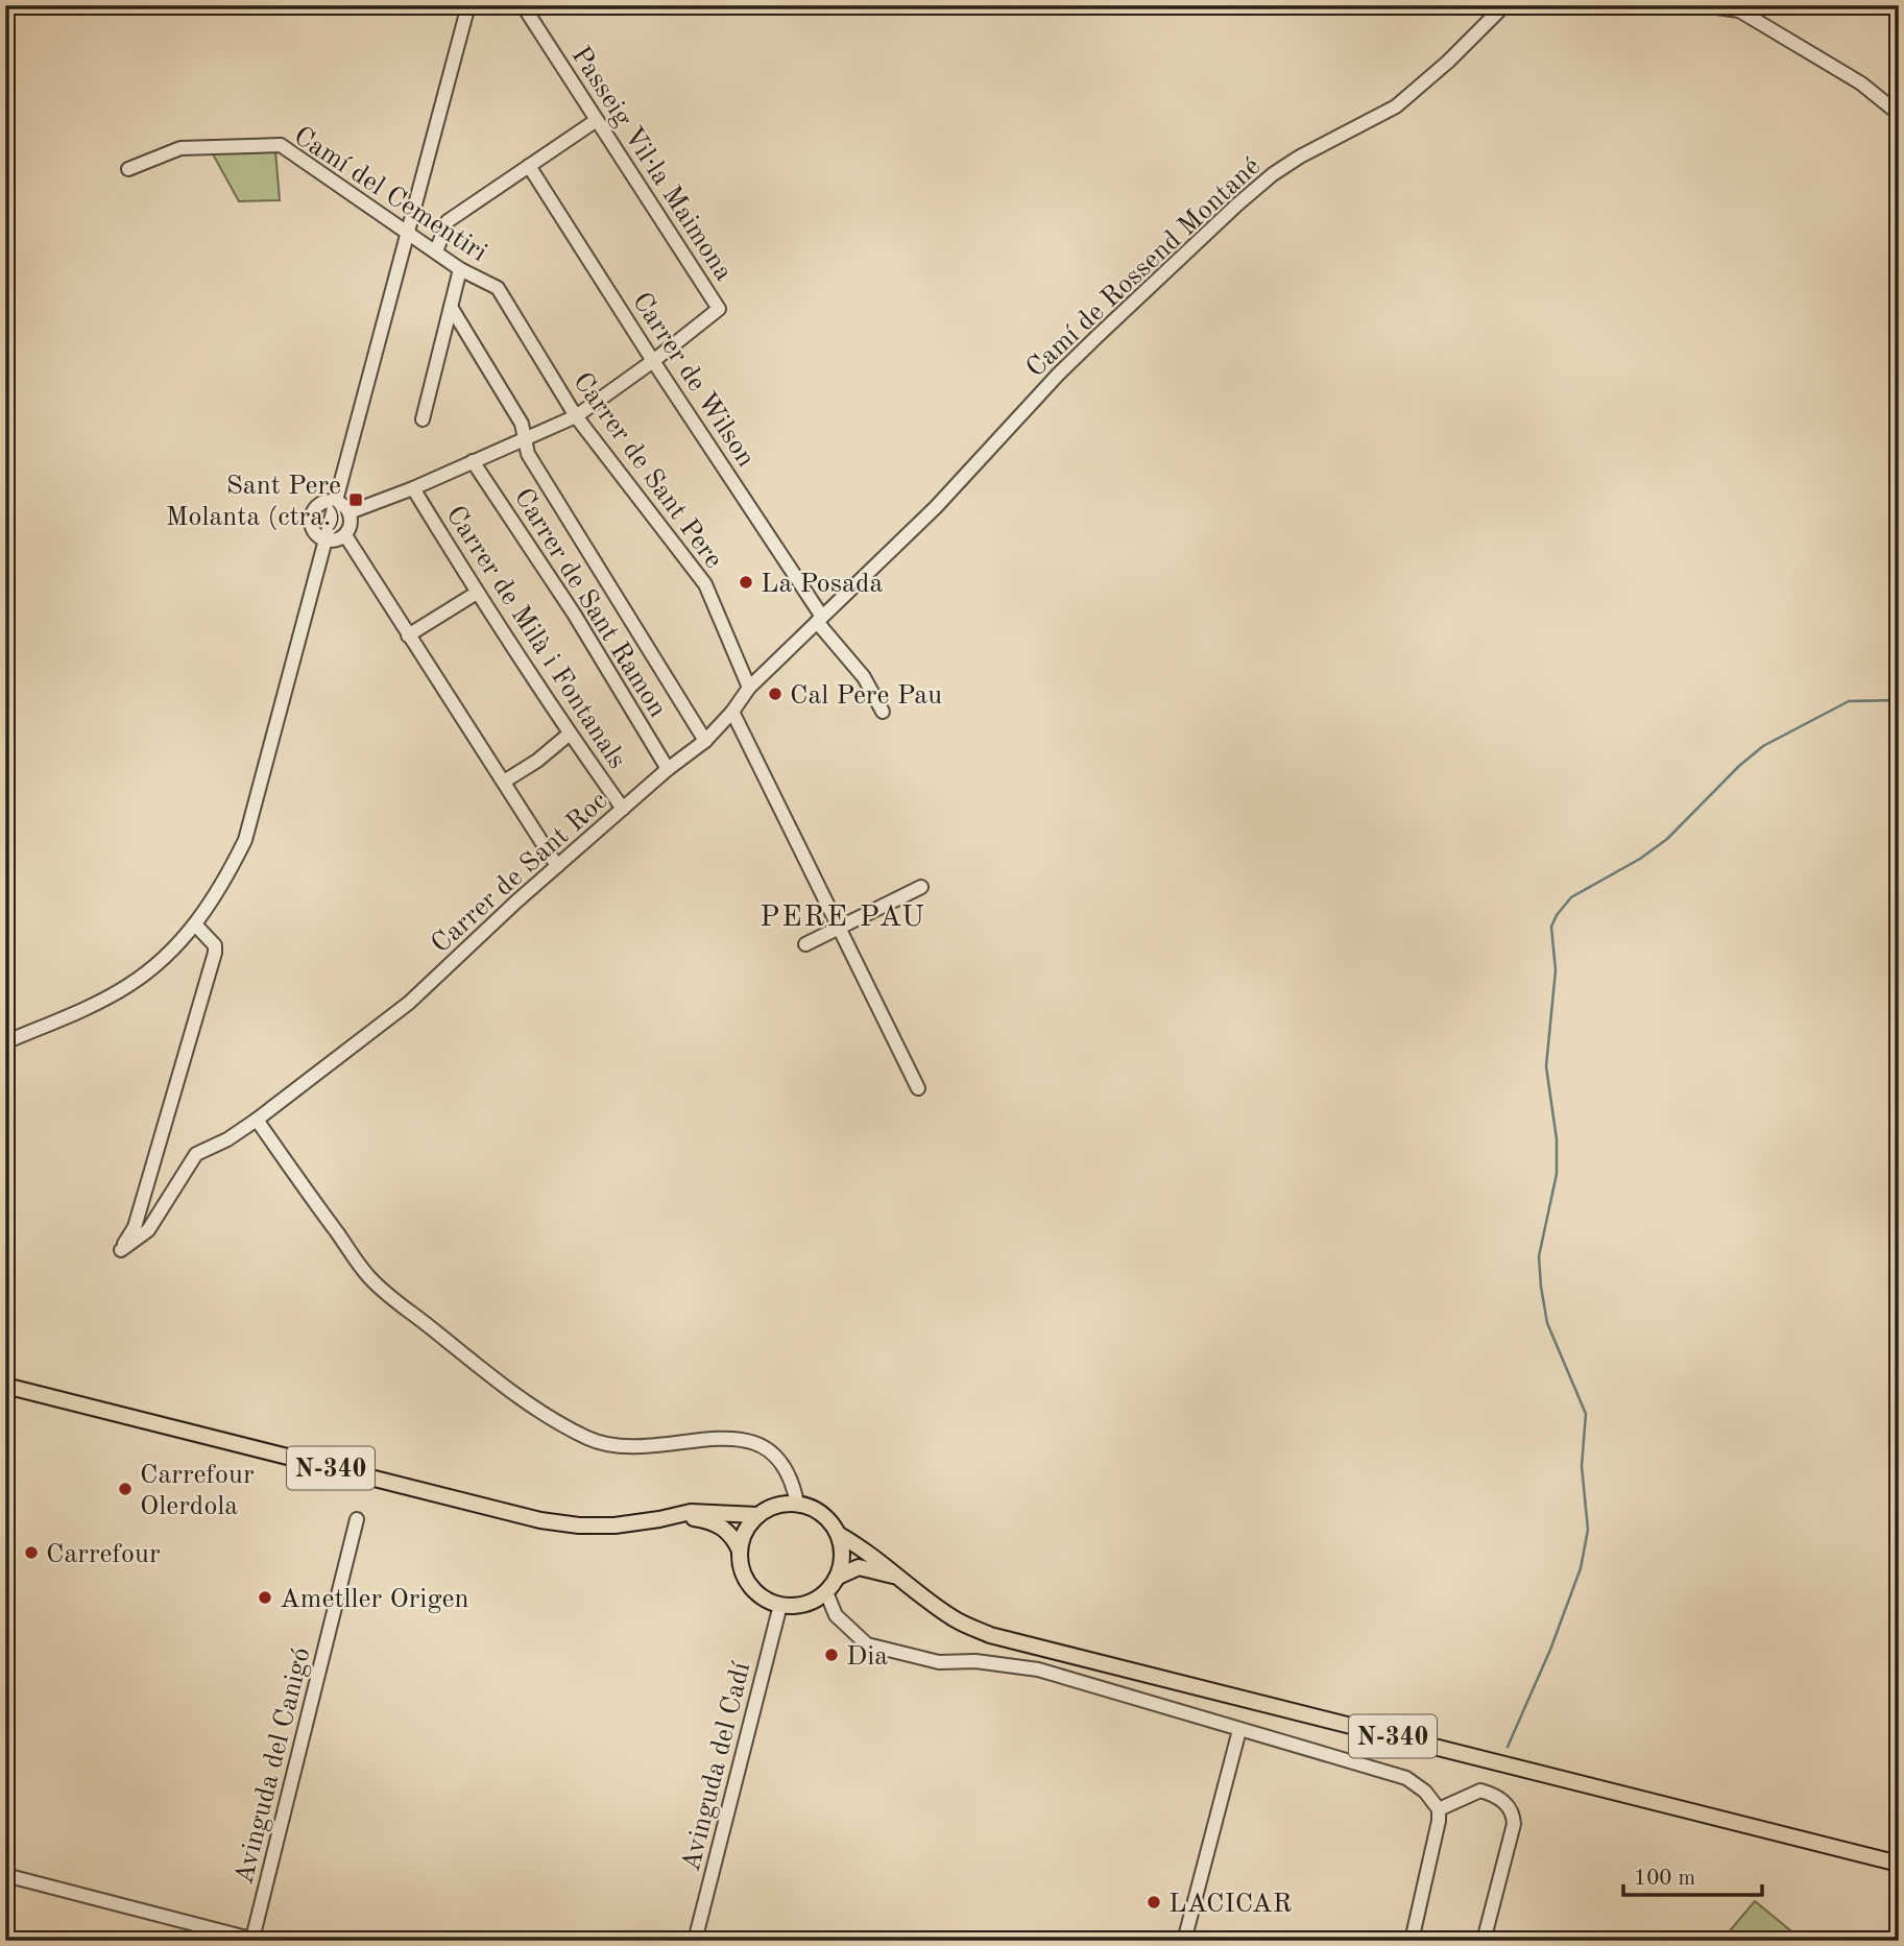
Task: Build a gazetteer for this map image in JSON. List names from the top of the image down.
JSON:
{
  "streets": {
    "main road": ["N-340"],
    "street": [
      "Passeig Vil·la Maimona",
      "Camí del Cementiri",
      "Camí de Rossend Montané",
      "Carrer de Wilson",
      "Carrer de Sant Pere",
      "Carrer de Sant Ramon",
      "Carrer de Milà i Fontanals",
      "Carrer de Sant Roc",
      "Avinguda del Canigó",
      "Avinguda del Cadí"
    ]
  },
  "crossings": [
    ["Passeig Vil·la Maimona", "Carrer de Wilson"],
    ["Camí del Cementiri", "Carrer de Sant Pere"],
    ["Camí de Rossend Montané", "Carrer de Sant Roc"],
    ["Carrer de Wilson", "Carrer de Sant Roc"],
    ["Carrer de Sant Pere", "Carrer de Sant Roc"],
    ["Carrer de Sant Ramon", "Carrer de Sant Roc"],
    ["Carrer de Milà i Fontanals", "Carrer de Sant Roc"],
    ["N-340", "Avinguda del Cadí"]
  ],
  "districts": ["PERE PAU"],
  "places": {
    "transit": ["Sant Pere Molanta (ctra.)"],
    "other": [
      "La Posada",
      "Cal Pere Pau",
      "Carrefour Olerdola",
      "Carrefour",
      "Ametller Origen",
      "Dia",
      "LACICAR"
    ]
  },
  "scale_bar": "100 m"
}
